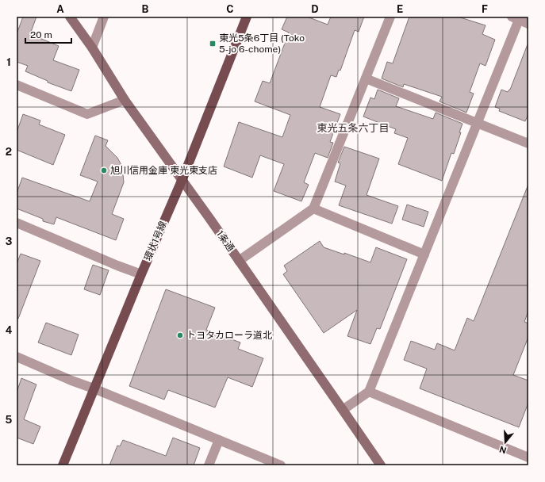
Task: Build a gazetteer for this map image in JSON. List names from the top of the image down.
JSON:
{
  "streets": {
    "main road": ["環状1号線", "1条通"]
  },
  "crossings": [
    ["環状1号線", "1条通"]
  ],
  "districts": ["東光五条六丁目"],
  "places": {
    "transit": ["東光5条6丁目 (Toko 5-jo 6-chome)"],
    "other": ["旭川信用金庫 東光東支店", "トヨタカローラ道北"]
  },
  "scale_bar": "20 m",
  "north": "bottom",
  "grid": {
    "columns": [
      "A",
      "B",
      "C",
      "D",
      "E",
      "F"
    ],
    "rows": [
      "1",
      "2",
      "3",
      "4",
      "5"
    ]
  }
}
